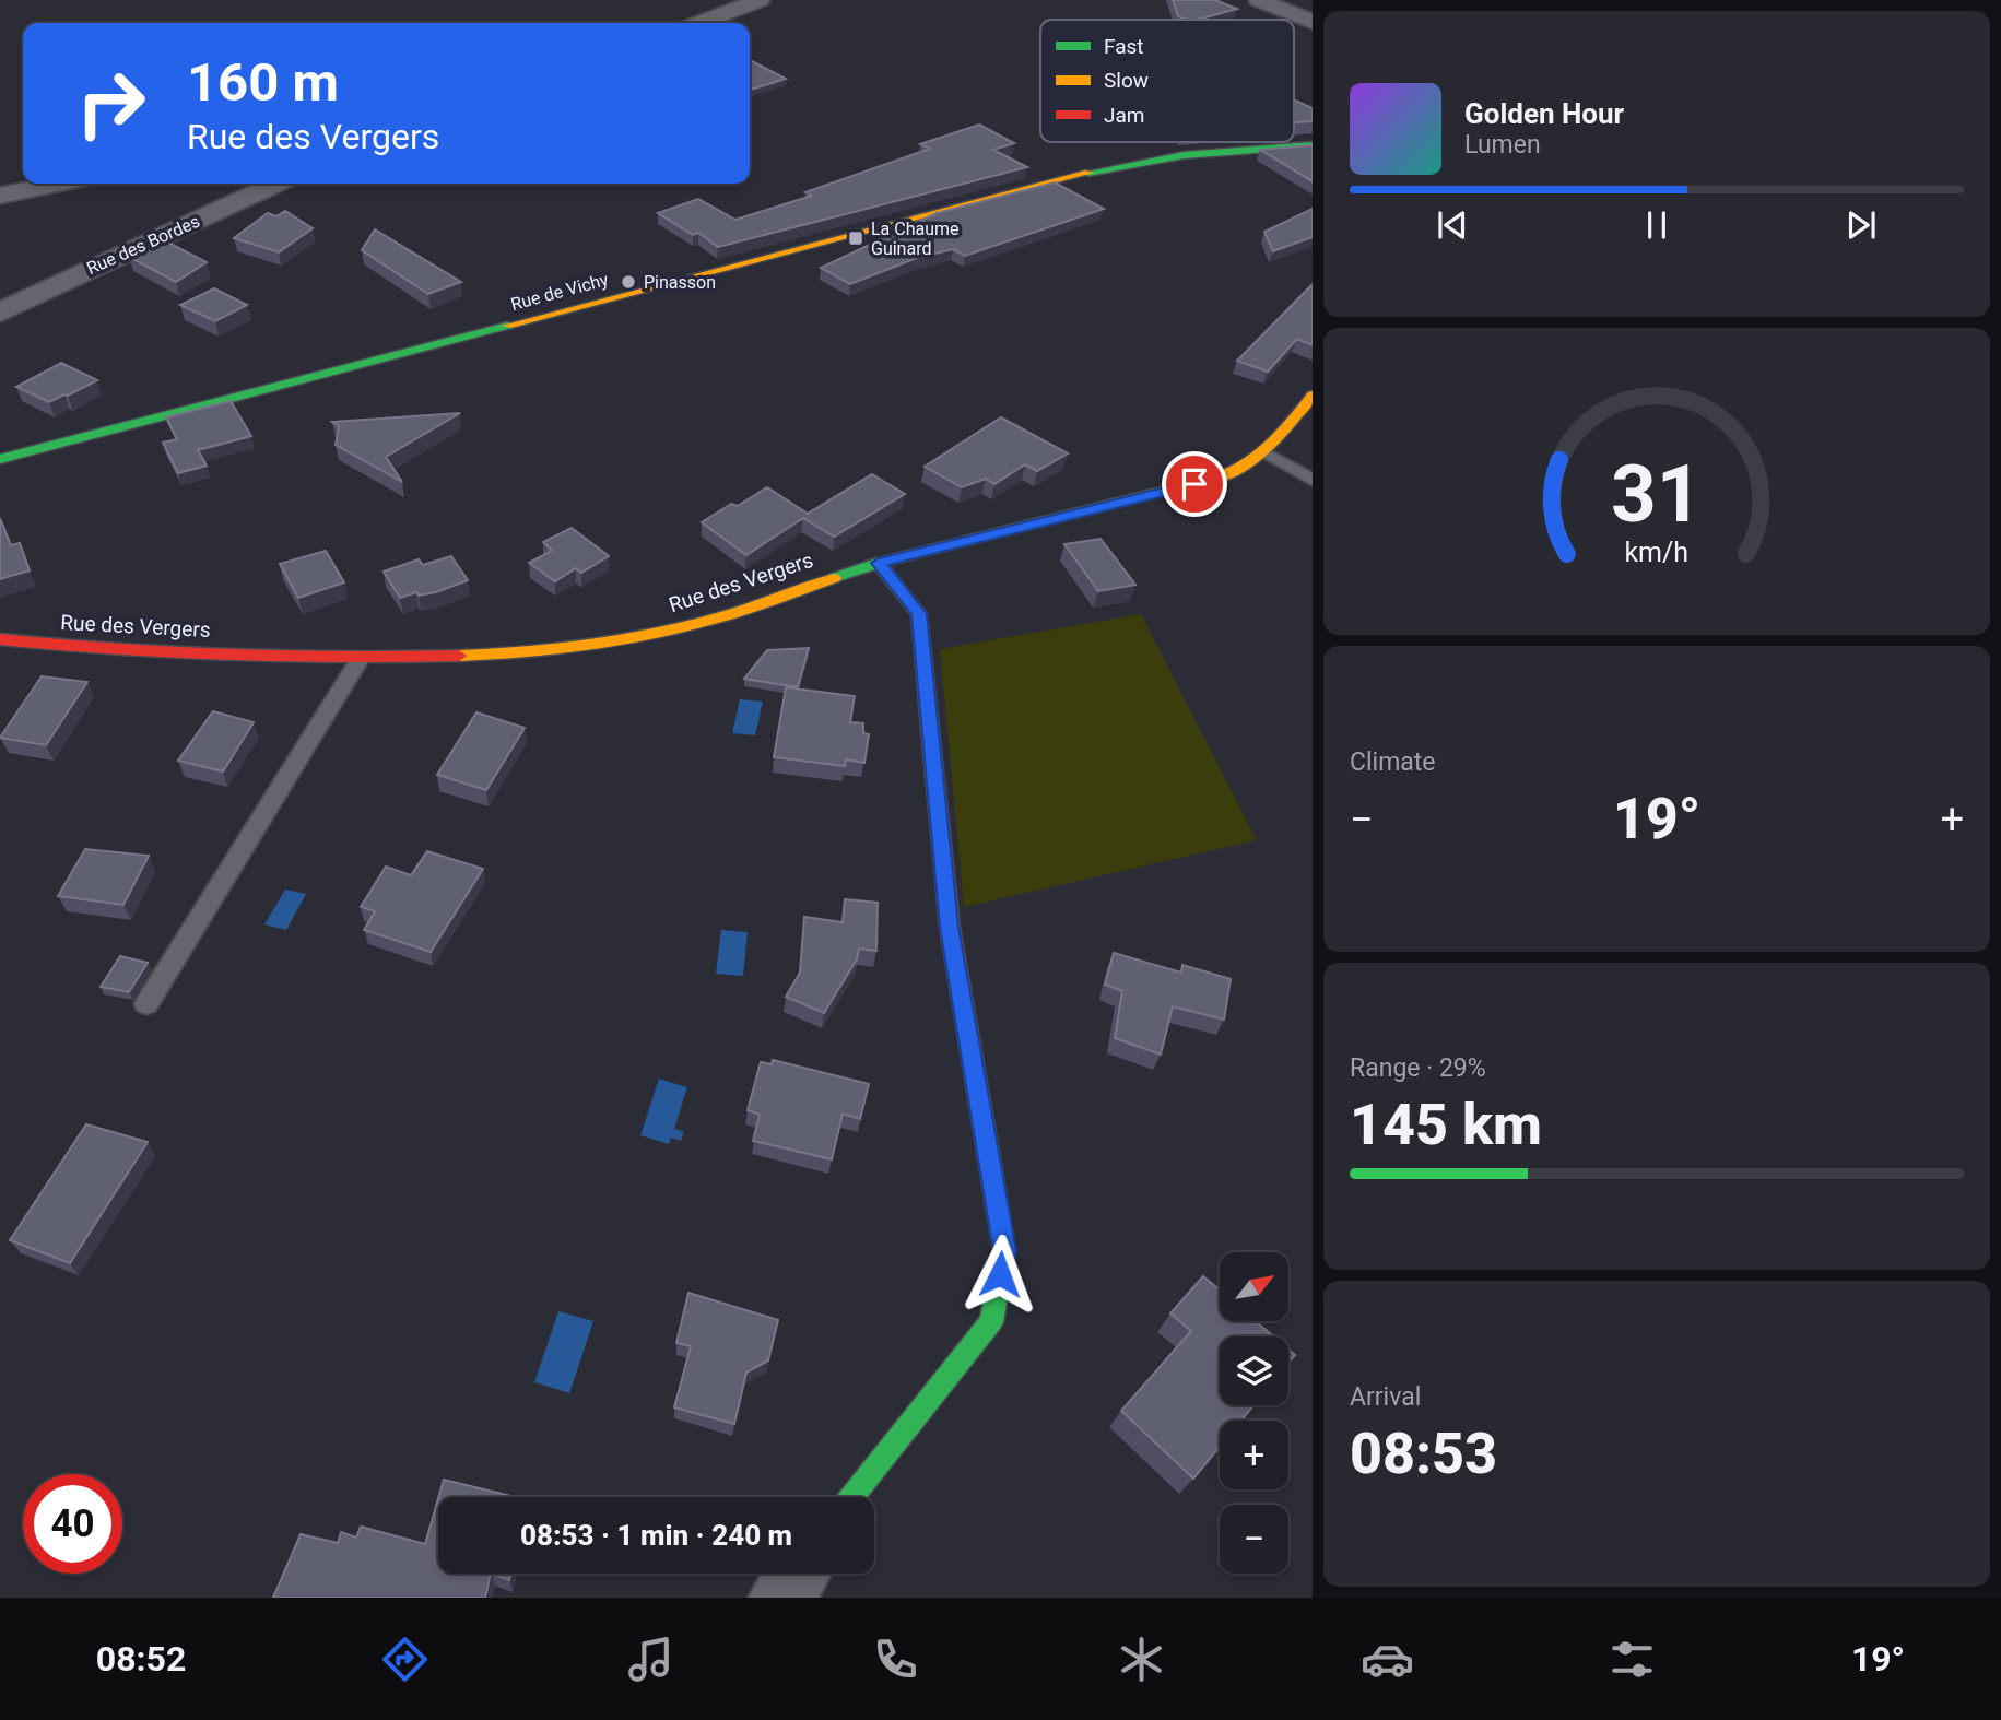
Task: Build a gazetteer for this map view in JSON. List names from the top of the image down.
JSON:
{
  "streets": {
    "street": ["Rue des Bordes", "Rue de Vichy", "Rue des Vergers"]
  },
  "places": {
    "transit": ["La Chaume Guinard"],
    "other": ["Pinasson"]
  },
  "legend": ["Fast", "Slow", "Jam"],
  "north": "top right",
  "page": {
    "turn": ["160 m", "Rue des Vergers"],
    "song": ["Golden Hour", "Lumen"],
    "tile": [
      "Climate",
      ["Range · 29%", "145 km"],
      ["Arrival", "08:53"]
    ],
    "heat": ["−", "19°", "+"],
    "map_buttons": ["+", "−"],
    "limit": "40",
    "trip": "08:53 · 1 min · 240 m",
    "tabs": ["08:52", "19°"],
    "gauge": ["31", "km/h"]
  }
}
